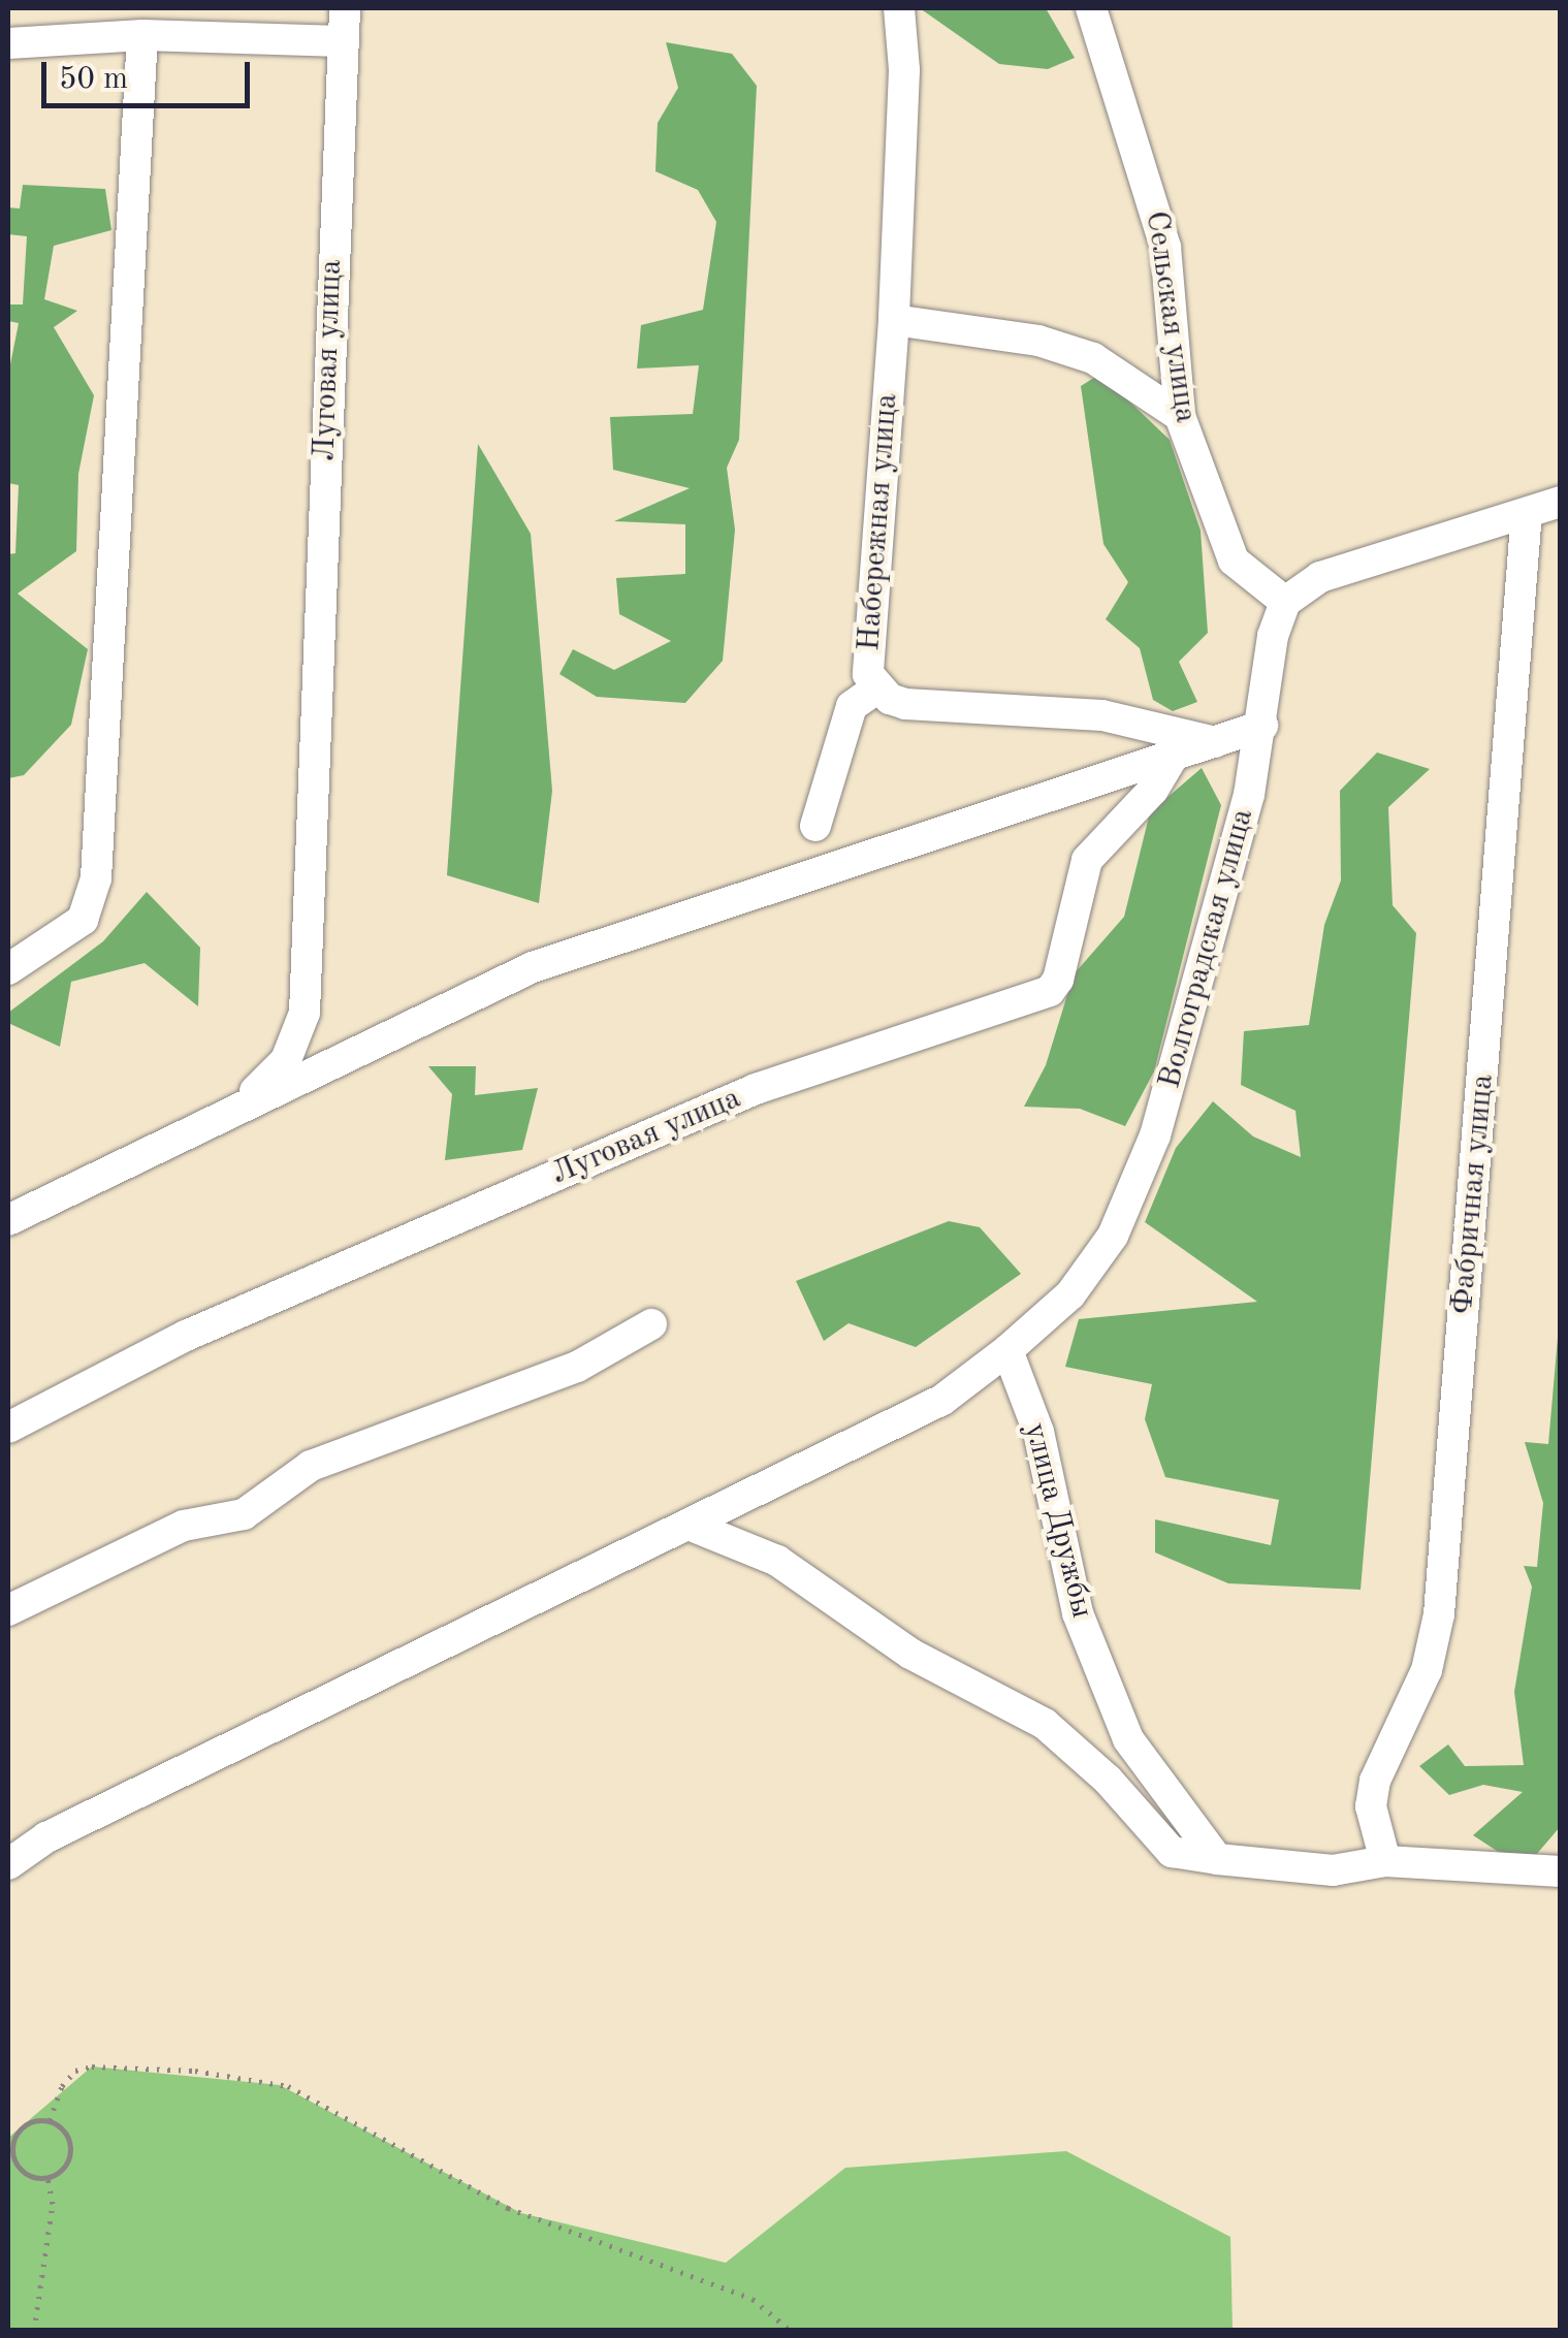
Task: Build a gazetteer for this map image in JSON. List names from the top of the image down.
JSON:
{
  "streets": {
    "street": [
      "Сельская улица",
      "Луговая улица",
      "Набережная улица",
      "Волгоградская улица",
      "Фабричная улица",
      "улица Дружбы"
    ]
  },
  "crossings": [
    ["Сельская улица", "Волгоградская улица"],
    ["Луговая улица", "Набережная улица"],
    ["Луговая улица", "Волгоградская улица"],
    ["Волгоградская улица", "улица Дружбы"]
  ],
  "scale_bar": "50 m"
}
